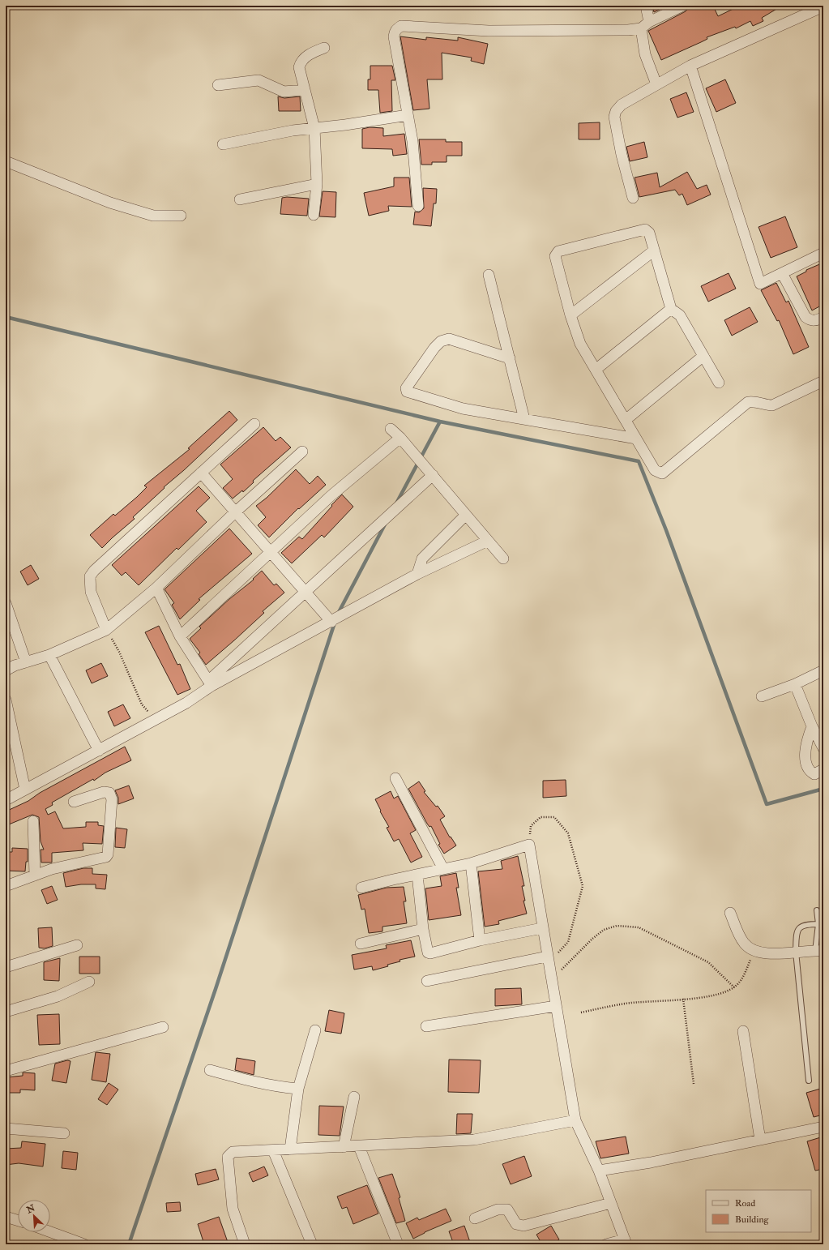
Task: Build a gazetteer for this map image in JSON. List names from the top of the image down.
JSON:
{
  "legend": ["Road", "Building"],
  "north": "top left"
}
